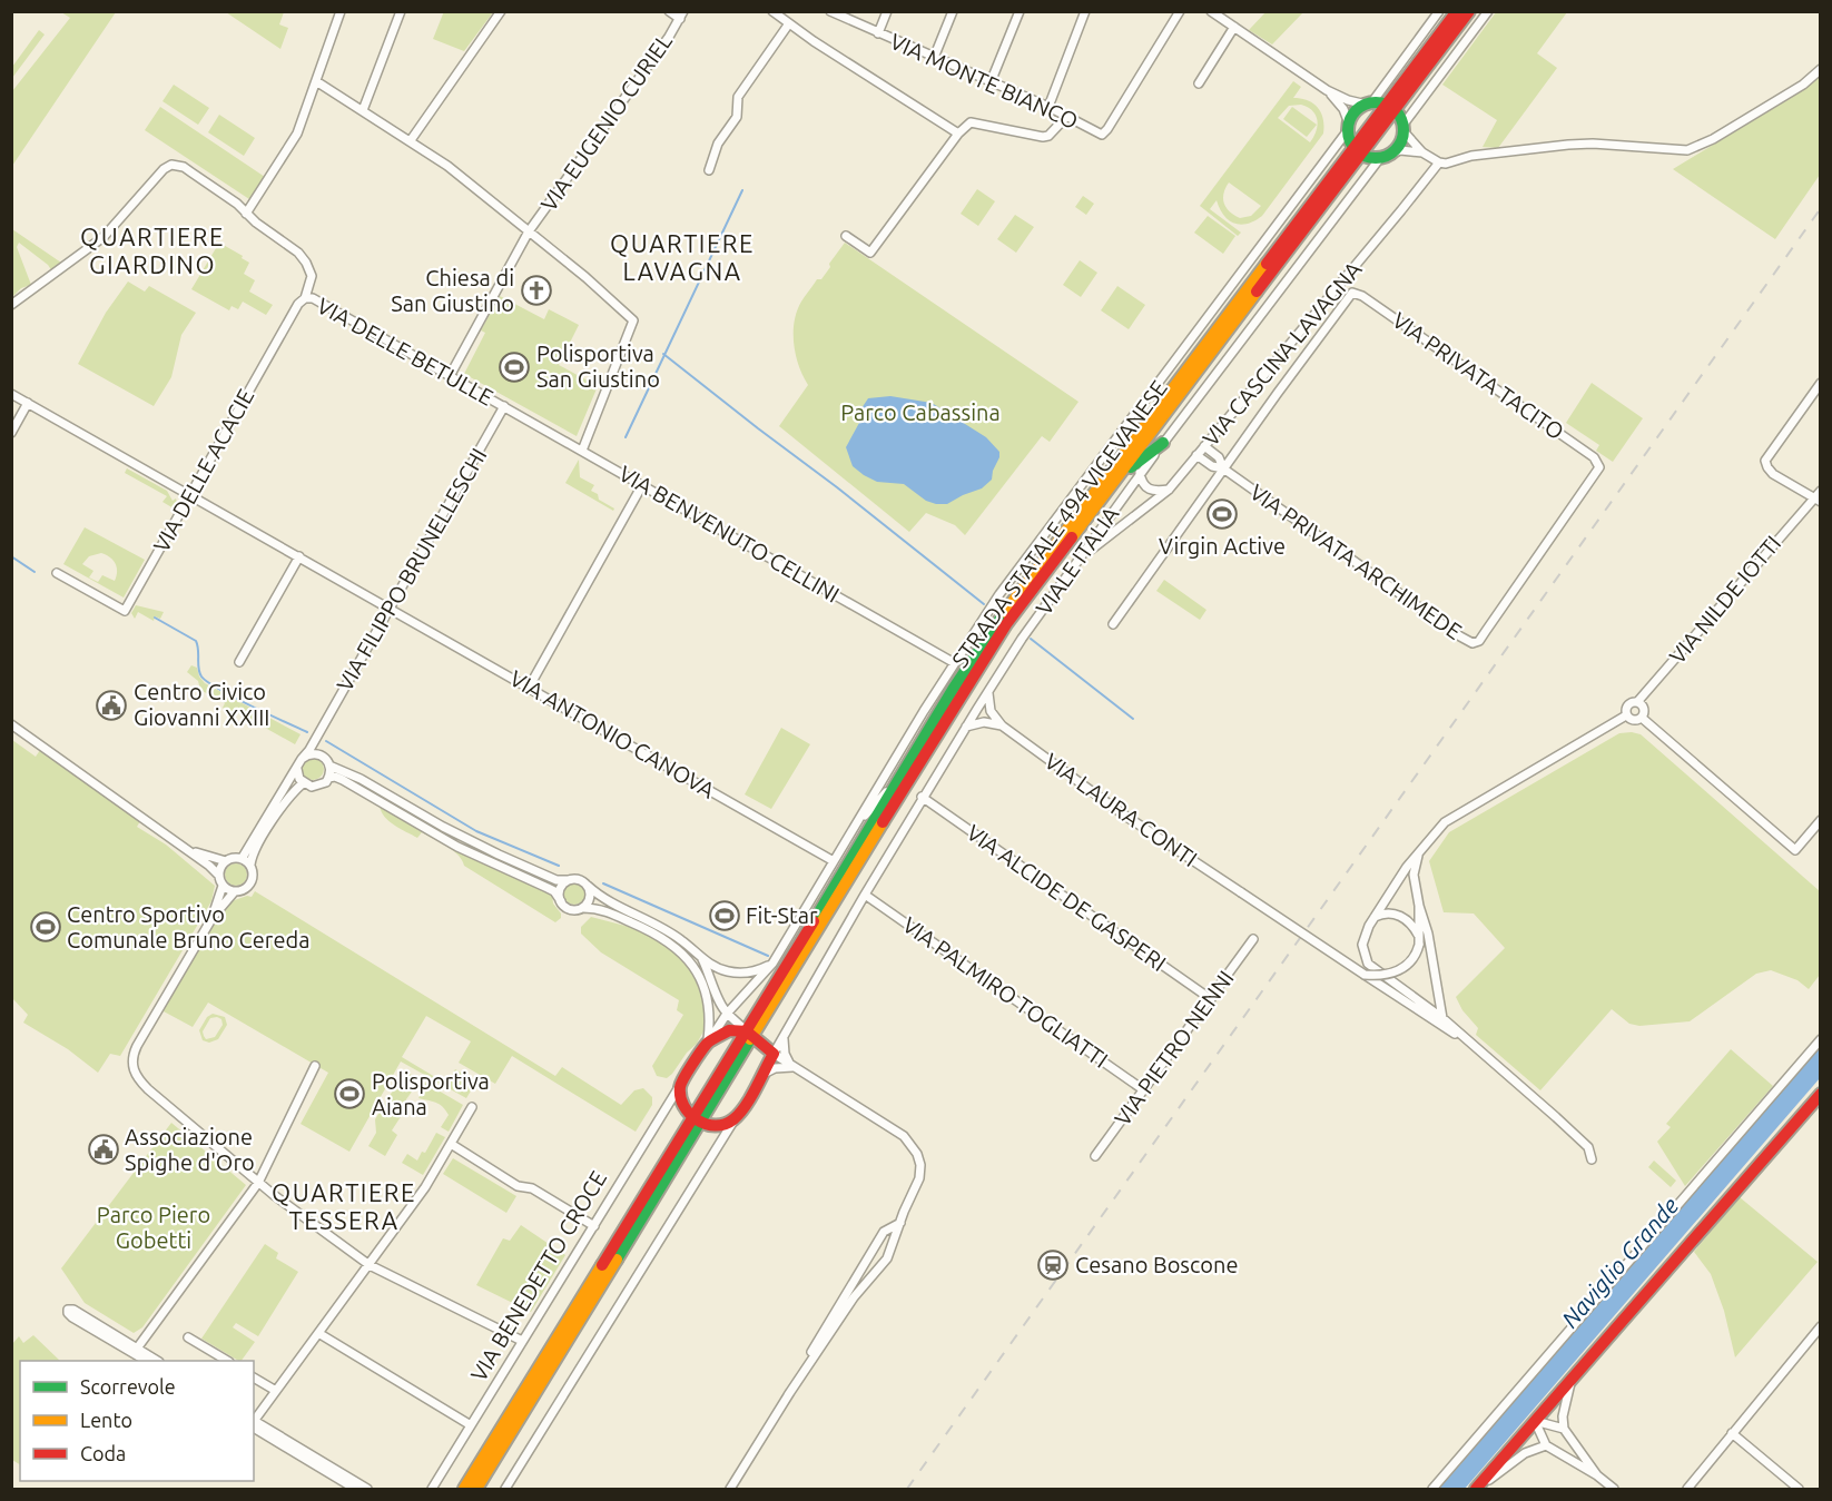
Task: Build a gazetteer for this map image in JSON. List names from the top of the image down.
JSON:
{
  "streets": {
    "main road": ["STRADA STATALE 494 VIGEVANESE", "VIA BENEDETTO CROCE"],
    "street": [
      "VIA MONTE BIANCO",
      "VIA EUGENIO CURIEL",
      "VIA DELLE BETULLE",
      "VIA CASCINA LAVAGNA",
      "VIA PRIVATA TACITO",
      "VIA DELLE ACACIE",
      "VIA BENVENUTO CELLINI",
      "VIALE ITALIA",
      "VIA PRIVATA ARCHIMEDE",
      "VIA FILIPPO BRUNELLESCHI",
      "VIA NILDE IOTTI",
      "VIA ANTONIO CANOVA",
      "VIA LAURA CONTI",
      "VIA ALCIDE DE GASPERI",
      "VIA PALMIRO TOGLIATTI",
      "VIA PIETRO NENNI"
    ]
  },
  "crossings": [
    ["VIA EUGENIO CURIEL", "VIA DELLE BETULLE"],
    ["VIA DELLE BETULLE", "VIA DELLE ACACIE"],
    ["VIA DELLE BETULLE", "VIA BENVENUTO CELLINI"],
    ["VIA DELLE BETULLE", "VIA FILIPPO BRUNELLESCHI"],
    ["VIA CASCINA LAVAGNA", "VIALE ITALIA"],
    ["VIA PRIVATA TACITO", "VIA PRIVATA ARCHIMEDE"],
    ["VIA DELLE ACACIE", "VIA ANTONIO CANOVA"],
    ["STRADA STATALE 494 VIGEVANESE", "VIALE ITALIA"],
    ["VIA BENVENUTO CELLINI", "VIALE ITALIA"],
    ["VIA BENVENUTO CELLINI", "VIA FILIPPO BRUNELLESCHI"],
    ["VIALE ITALIA", "VIA ANTONIO CANOVA"],
    ["VIALE ITALIA", "VIA ALCIDE DE GASPERI"],
    ["VIALE ITALIA", "VIA PALMIRO TOGLIATTI"],
    ["VIALE ITALIA", "VIA BENEDETTO CROCE"],
    ["VIA FILIPPO BRUNELLESCHI", "VIA ANTONIO CANOVA"],
    ["VIA ALCIDE DE GASPERI", "VIA PIETRO NENNI"],
    ["VIA PALMIRO TOGLIATTI", "VIA PIETRO NENNI"]
  ],
  "districts": ["QUARTIERE GIARDINO", "QUARTIERE LAVAGNA", "QUARTIERE TESSERA"],
  "water": ["Naviglio Grande"],
  "parks": ["Parco Cabassina", "Parco Piero Gobetti"],
  "places": {
    "church": ["Chiesa di San Giustino"],
    "sports": [
      "Polisportiva San Giustino",
      "Virgin Active",
      "Fit-Star",
      "Centro Sportivo Comunale Bruno Cereda",
      "Polisportiva Aiana"
    ],
    "public building": ["Centro Civico Giovanni XXIII", "Associazione Spighe d'Oro"],
    "station": ["Cesano Boscone"]
  },
  "legend": ["Scorrevole", "Lento", "Coda"]
}
